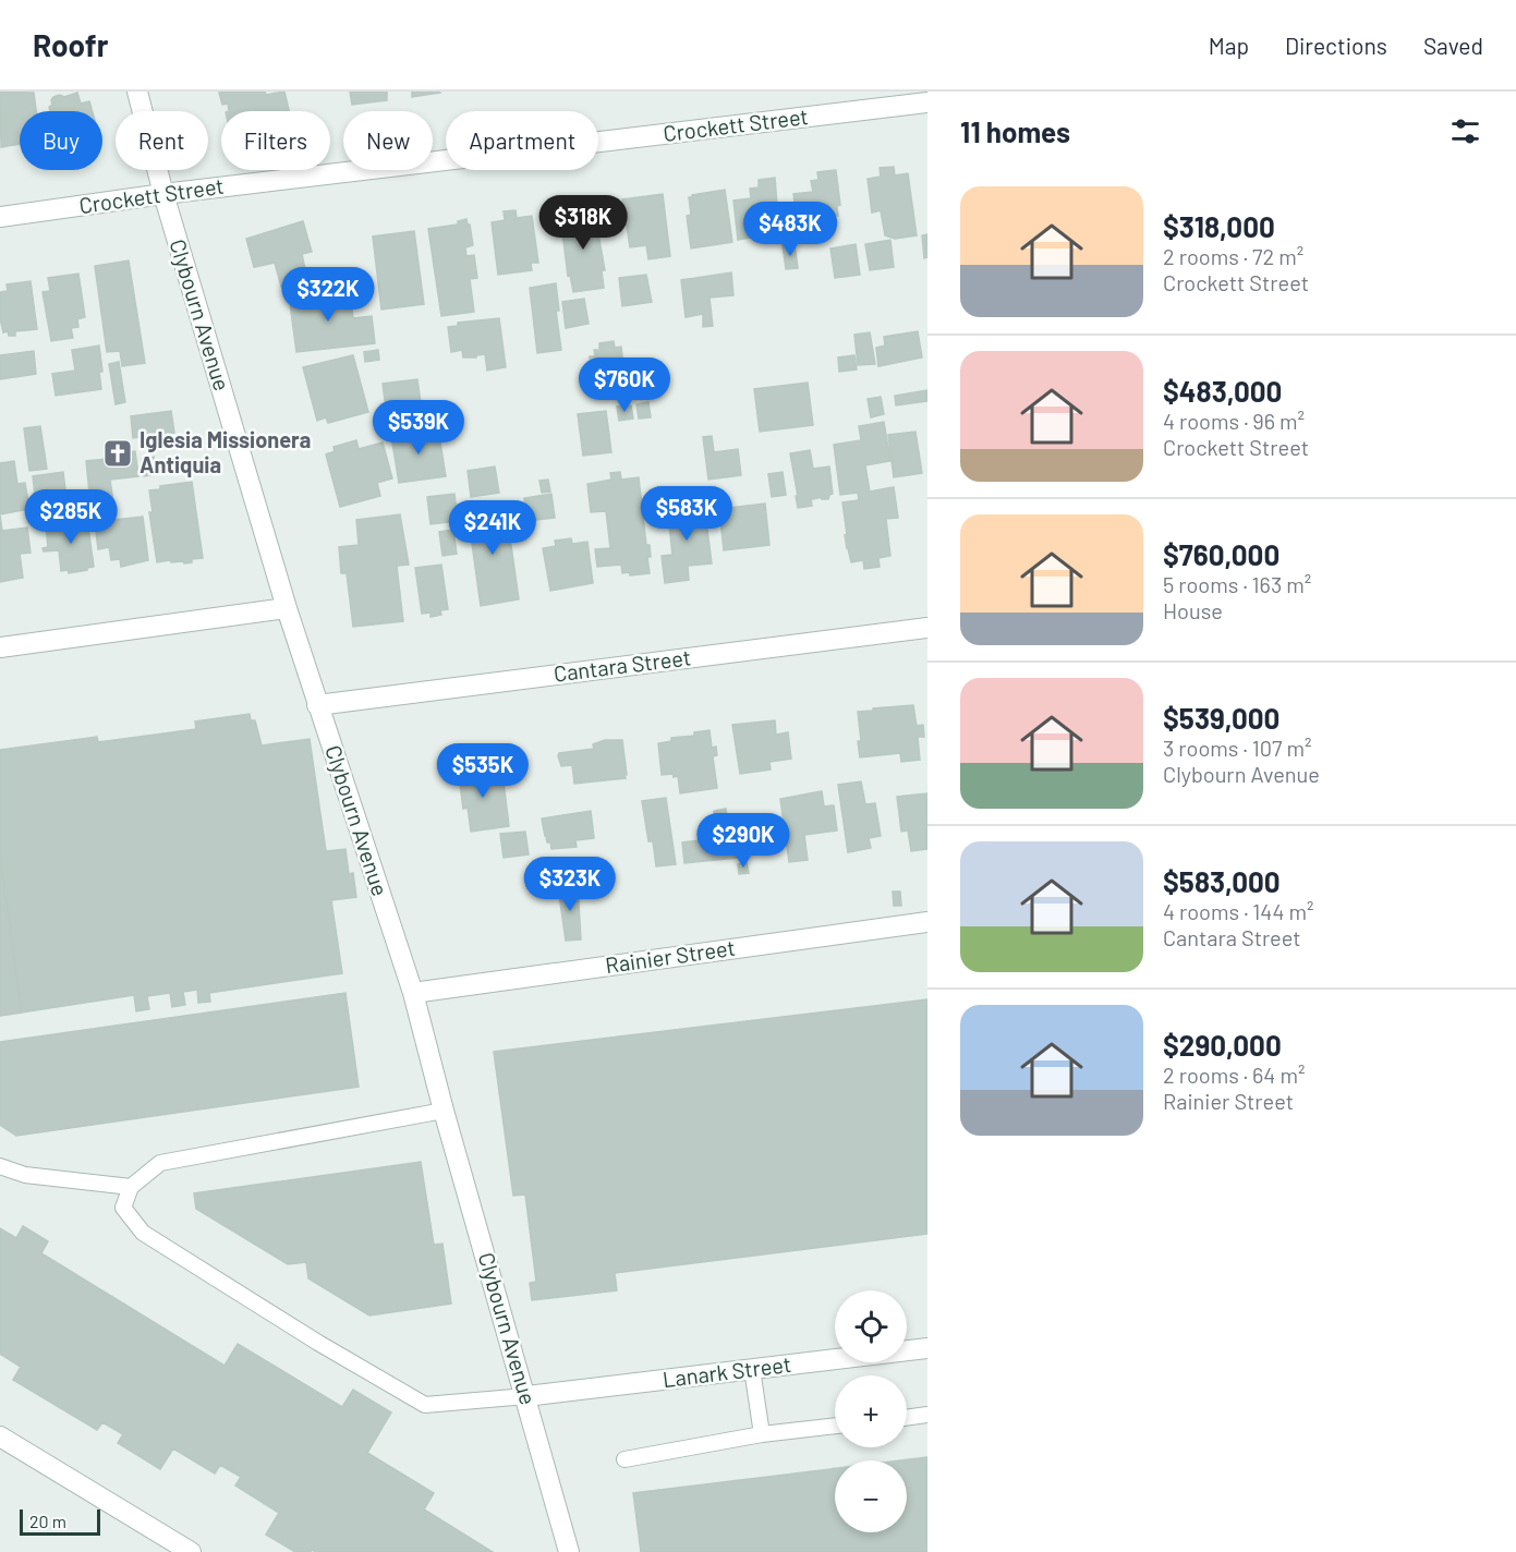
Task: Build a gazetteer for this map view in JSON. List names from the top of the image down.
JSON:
{
  "streets": {
    "street": [
      "Crockett Street",
      "Clybourn Avenue",
      "Cantara Street",
      "Rainier Street",
      "Lanark Street"
    ]
  },
  "crossings": [
    ["Crockett Street", "Clybourn Avenue"],
    ["Clybourn Avenue", "Cantara Street"],
    ["Clybourn Avenue", "Rainier Street"],
    ["Clybourn Avenue", "Lanark Street"]
  ],
  "places": {
    "church": ["Iglesia Missionera Antiquia"]
  },
  "scale_bar": "20 m",
  "page": {
    "header": "Roofr",
    "nav": ["Map", "Directions", "Saved"],
    "heading": "11 homes",
    "chip": [
      "Buy",
      "Rent",
      "Filters",
      "New",
      "Apartment"
    ],
    "list": [
      {
        "name": "$318,000",
        "note": "2 rooms · 72 m² · Crockett Street"
      },
      {
        "name": "$483,000",
        "note": "4 rooms · 96 m² · Crockett Street"
      },
      {
        "name": "$760,000",
        "note": "5 rooms · 163 m² · House"
      },
      {
        "name": "$539,000",
        "note": "3 rooms · 107 m² · Clybourn Avenue"
      },
      {
        "name": "$583,000",
        "note": "4 rooms · 144 m² · Cantara Street"
      },
      {
        "name": "$290,000",
        "note": "2 rooms · 64 m² · Rainier Street"
      }
    ],
    "price": [
      "$318K",
      "$483K",
      "$322K",
      "$760K",
      "$539K",
      "$583K",
      "$285K",
      "$241K",
      "$535K",
      "$290K",
      "$323K"
    ],
    "map_buttons": ["+", "−"],
    "scale": "20 m"
  }
}
